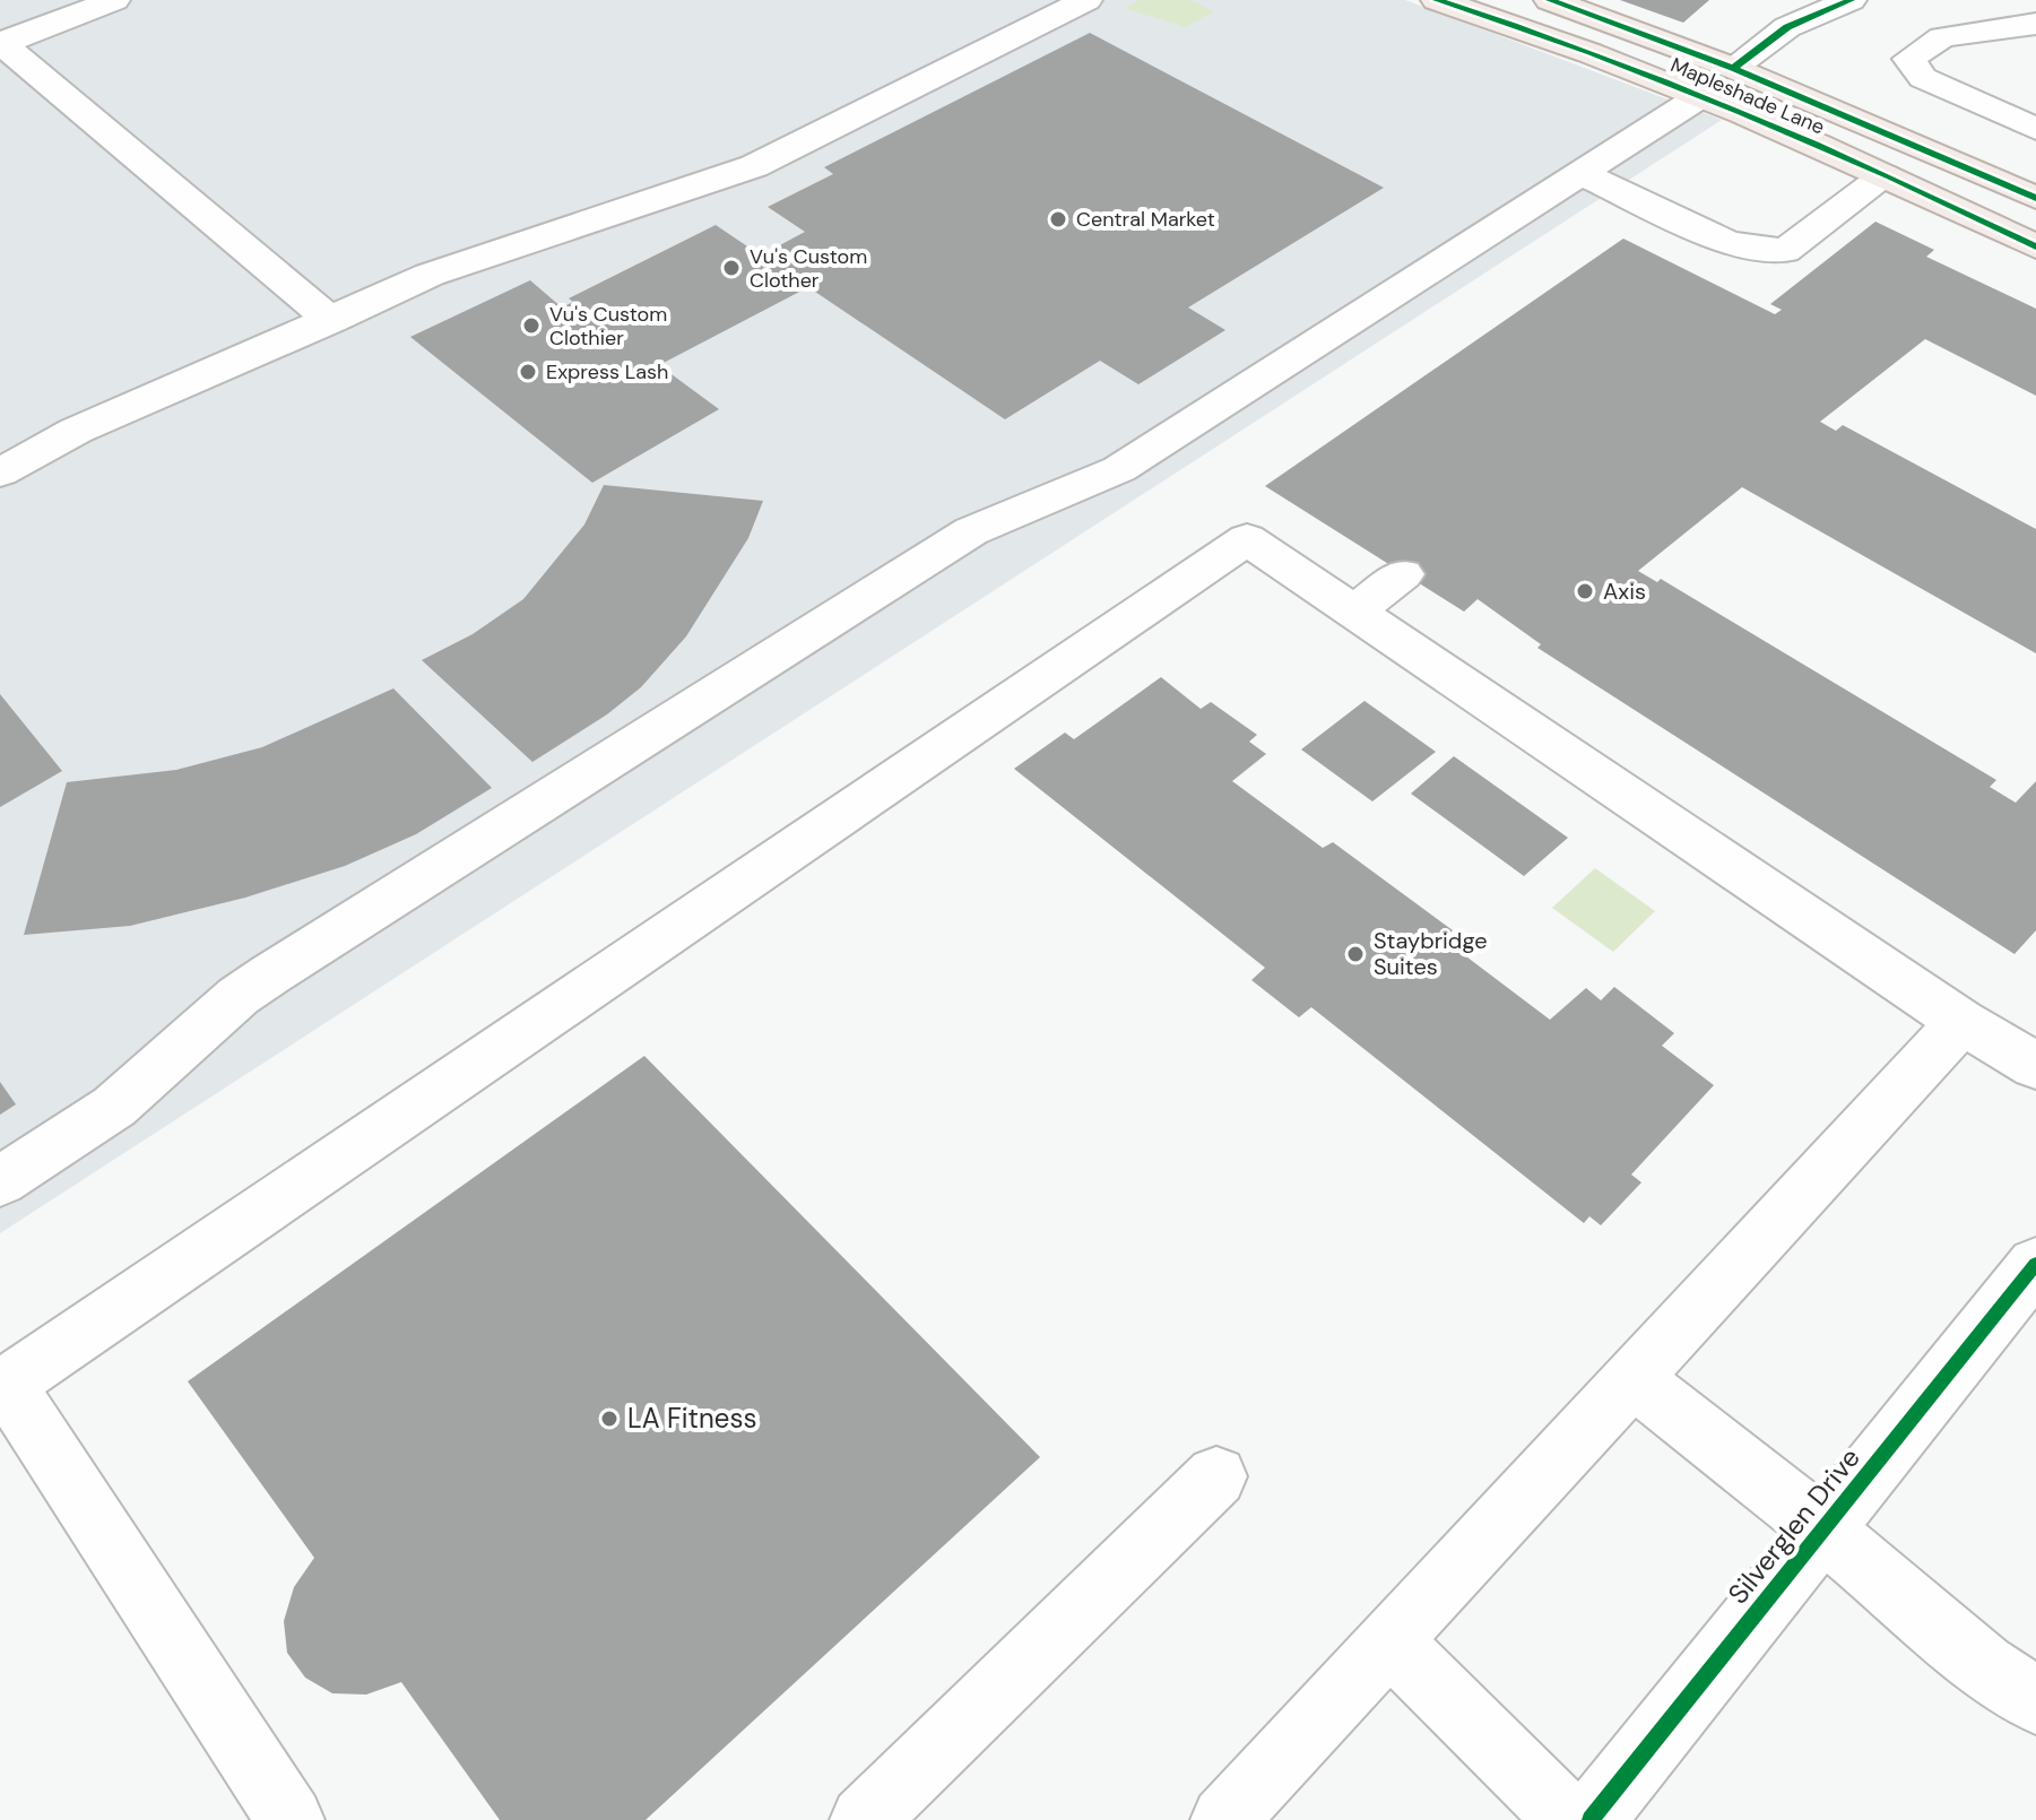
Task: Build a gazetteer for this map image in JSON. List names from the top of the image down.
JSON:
{
  "streets": {
    "main road": ["Mapleshade Lane"],
    "street": ["Silverglen Drive"]
  },
  "places": [
    "Central Market",
    "Vu's Custom Clother",
    "Vu's Custom Clothier",
    "Express Lash",
    "Axis",
    "Staybridge Suites",
    "LA Fitness"
  ]
}
